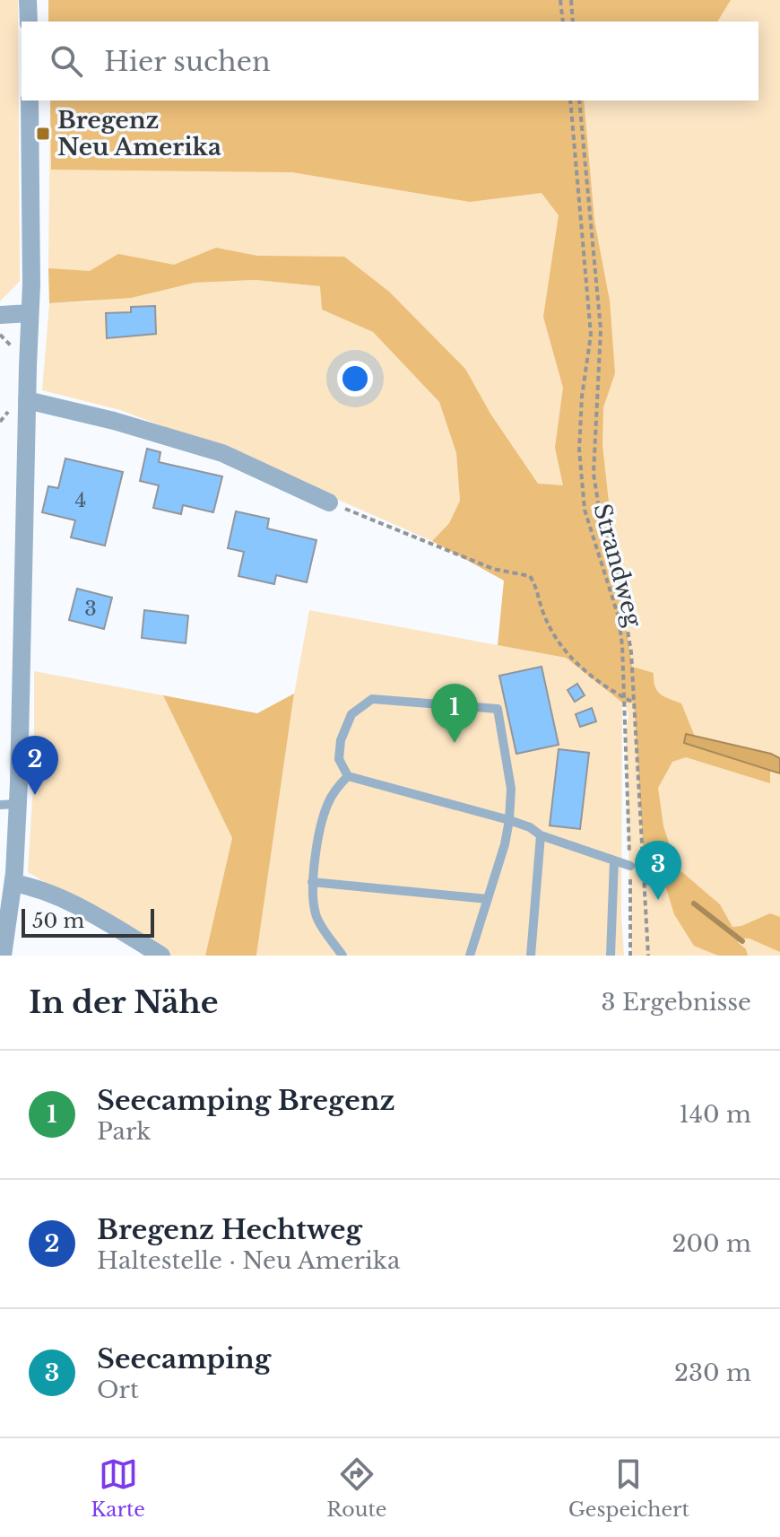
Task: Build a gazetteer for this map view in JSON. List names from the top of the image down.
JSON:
{
  "streets": {
    "path": ["Strandweg"]
  },
  "places": {
    "transit": ["Bregenz Neu Amerika"]
  },
  "house_numbers": ["4", "3"],
  "scale_bar": "50 m",
  "page": {
    "search": "Hier suchen",
    "pins": ["1", "2", "3"],
    "scale": "50 m",
    "heading": ["In der Nähe", "3 Ergebnisse"],
    "list": [
      {
        "mark": "1",
        "name": "Seecamping Bregenz",
        "note": "Park",
        "value": "140 m"
      },
      {
        "mark": "2",
        "name": "Bregenz Hechtweg",
        "note": "Haltestelle · Neu Amerika",
        "value": "200 m"
      },
      {
        "mark": "3",
        "name": "Seecamping",
        "note": "Ort",
        "value": "230 m"
      }
    ],
    "nav": ["Karte", "Route", "Gespeichert"]
  }
}
